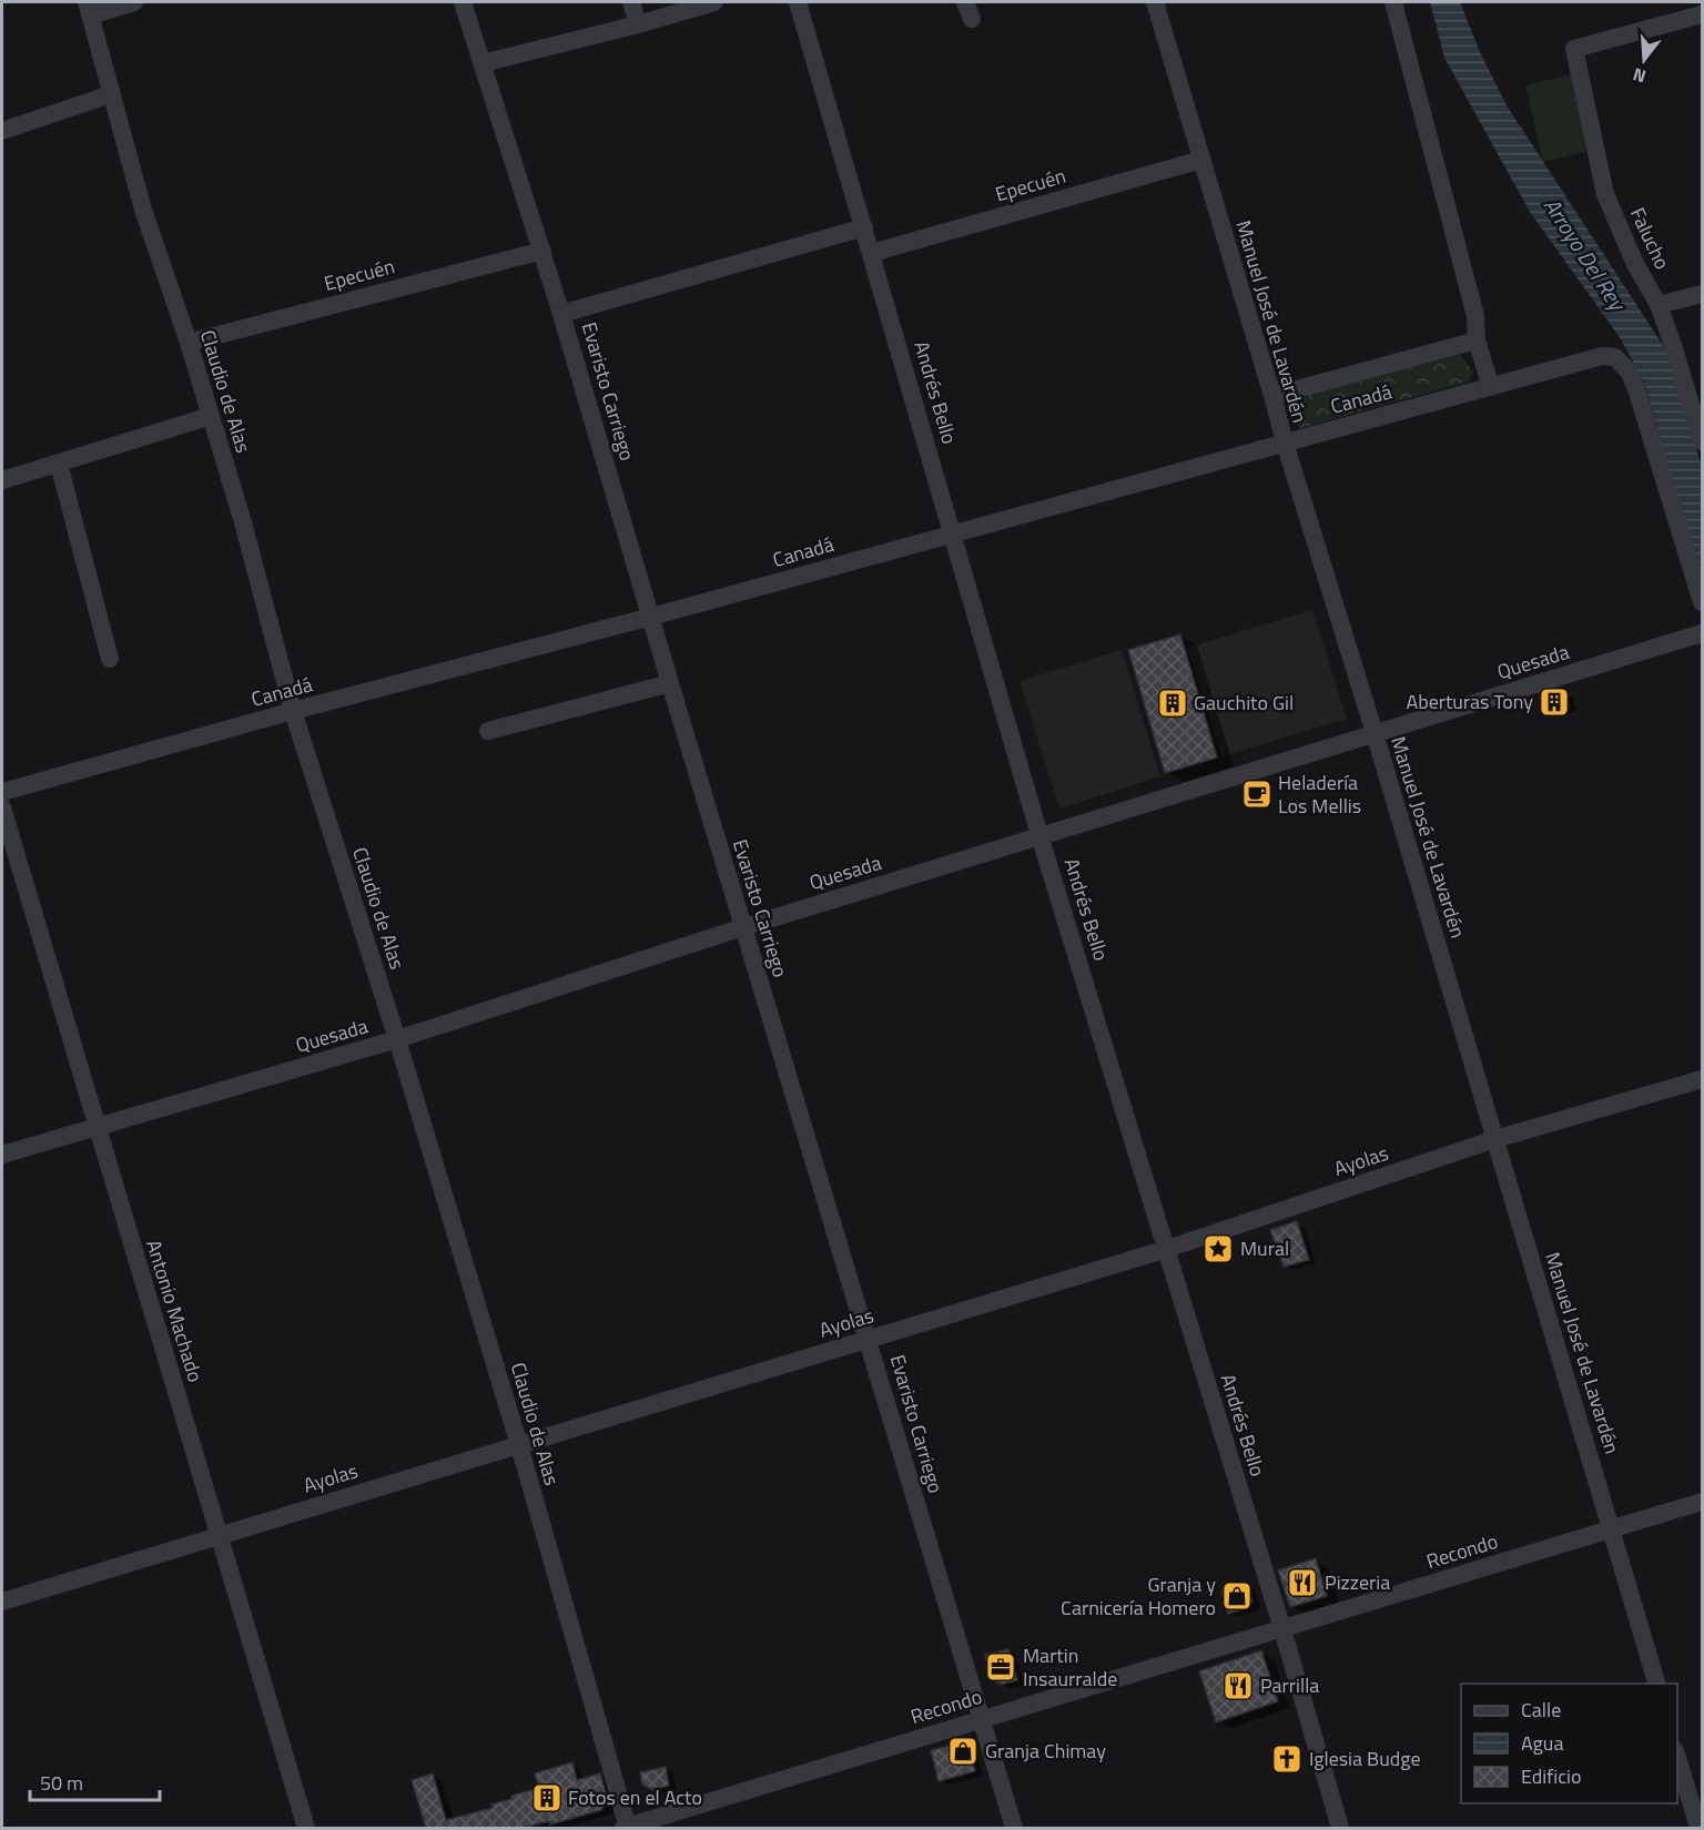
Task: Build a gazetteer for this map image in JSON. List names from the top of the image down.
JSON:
{
  "streets": {
    "street": [
      "Epecuén",
      "Falucho",
      "Manuel José de Lavardén",
      "Claudio de Alas",
      "Evaristo Carriego",
      "Andrés Bello",
      "Canadá",
      "Quesada",
      "Ayolas",
      "Antonio Machado",
      "Recondo"
    ]
  },
  "crossings": [
    ["Epecuén", "Manuel José de Lavardén"],
    ["Epecuén", "Claudio de Alas"],
    ["Epecuén", "Evaristo Carriego"],
    ["Epecuén", "Andrés Bello"],
    ["Manuel José de Lavardén", "Canadá"],
    ["Manuel José de Lavardén", "Quesada"],
    ["Manuel José de Lavardén", "Ayolas"],
    ["Manuel José de Lavardén", "Recondo"],
    ["Claudio de Alas", "Canadá"],
    ["Claudio de Alas", "Quesada"],
    ["Claudio de Alas", "Ayolas"],
    ["Claudio de Alas", "Recondo"],
    ["Evaristo Carriego", "Canadá"],
    ["Evaristo Carriego", "Quesada"],
    ["Evaristo Carriego", "Ayolas"],
    ["Evaristo Carriego", "Recondo"],
    ["Andrés Bello", "Canadá"],
    ["Andrés Bello", "Quesada"],
    ["Andrés Bello", "Ayolas"],
    ["Andrés Bello", "Recondo"],
    ["Quesada", "Antonio Machado"],
    ["Ayolas", "Antonio Machado"]
  ],
  "water": ["Arroyo Del Rey"],
  "places": {
    "building": ["Aberturas Tony", "Gauchito Gil", "Fotos en el Acto"],
    "cafe": ["Heladería Los Mellis"],
    "place": ["Mural"],
    "restaurant": ["Pizzeria", "Parrilla"],
    "shop": ["Granja y Carnicería Homero", "Granja Chimay"],
    "office": ["Martin Insaurralde"],
    "church": ["Iglesia Budge"]
  },
  "legend": ["Calle", "Agua", "Edificio"],
  "scale_bar": "50 m",
  "north": "bottom"
}
